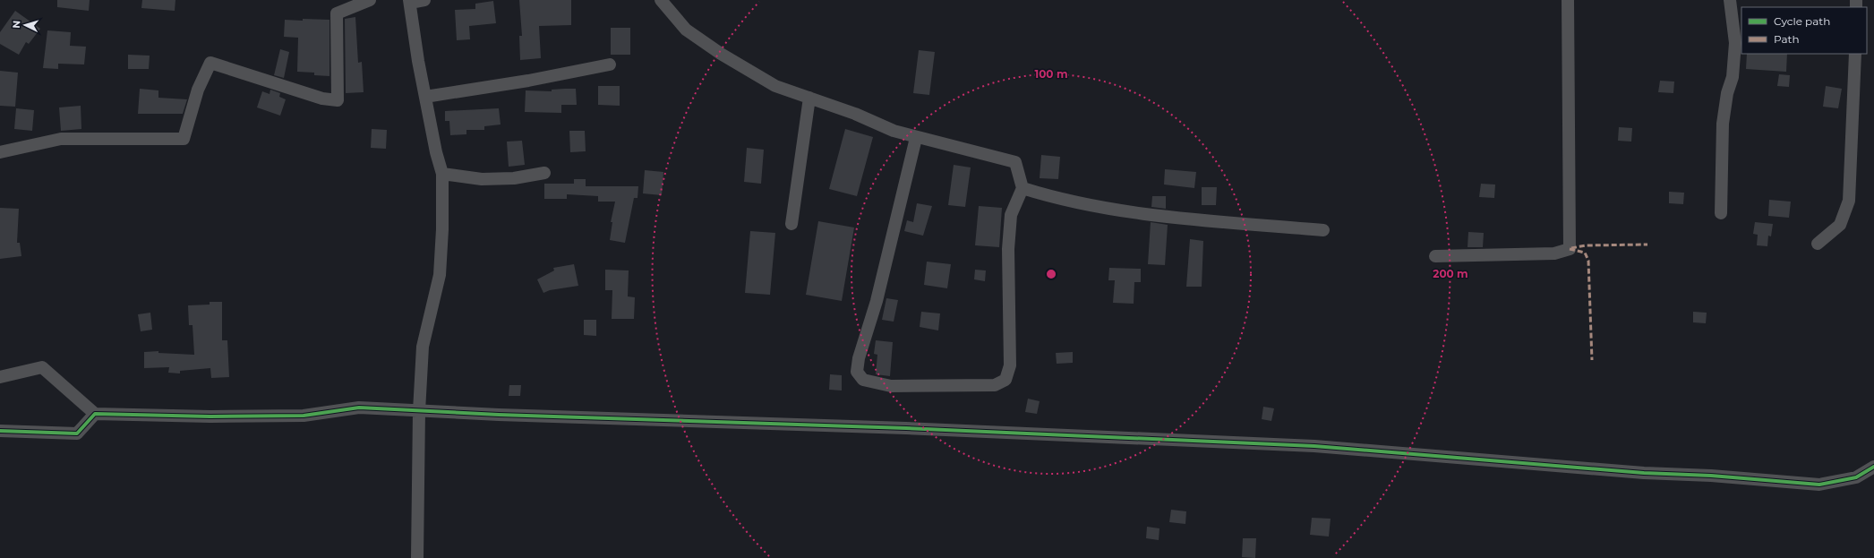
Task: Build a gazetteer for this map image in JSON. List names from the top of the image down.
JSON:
{
  "legend": ["Cycle path", "Path"],
  "north": "left",
  "rings": ["100 m", "200 m"]
}
